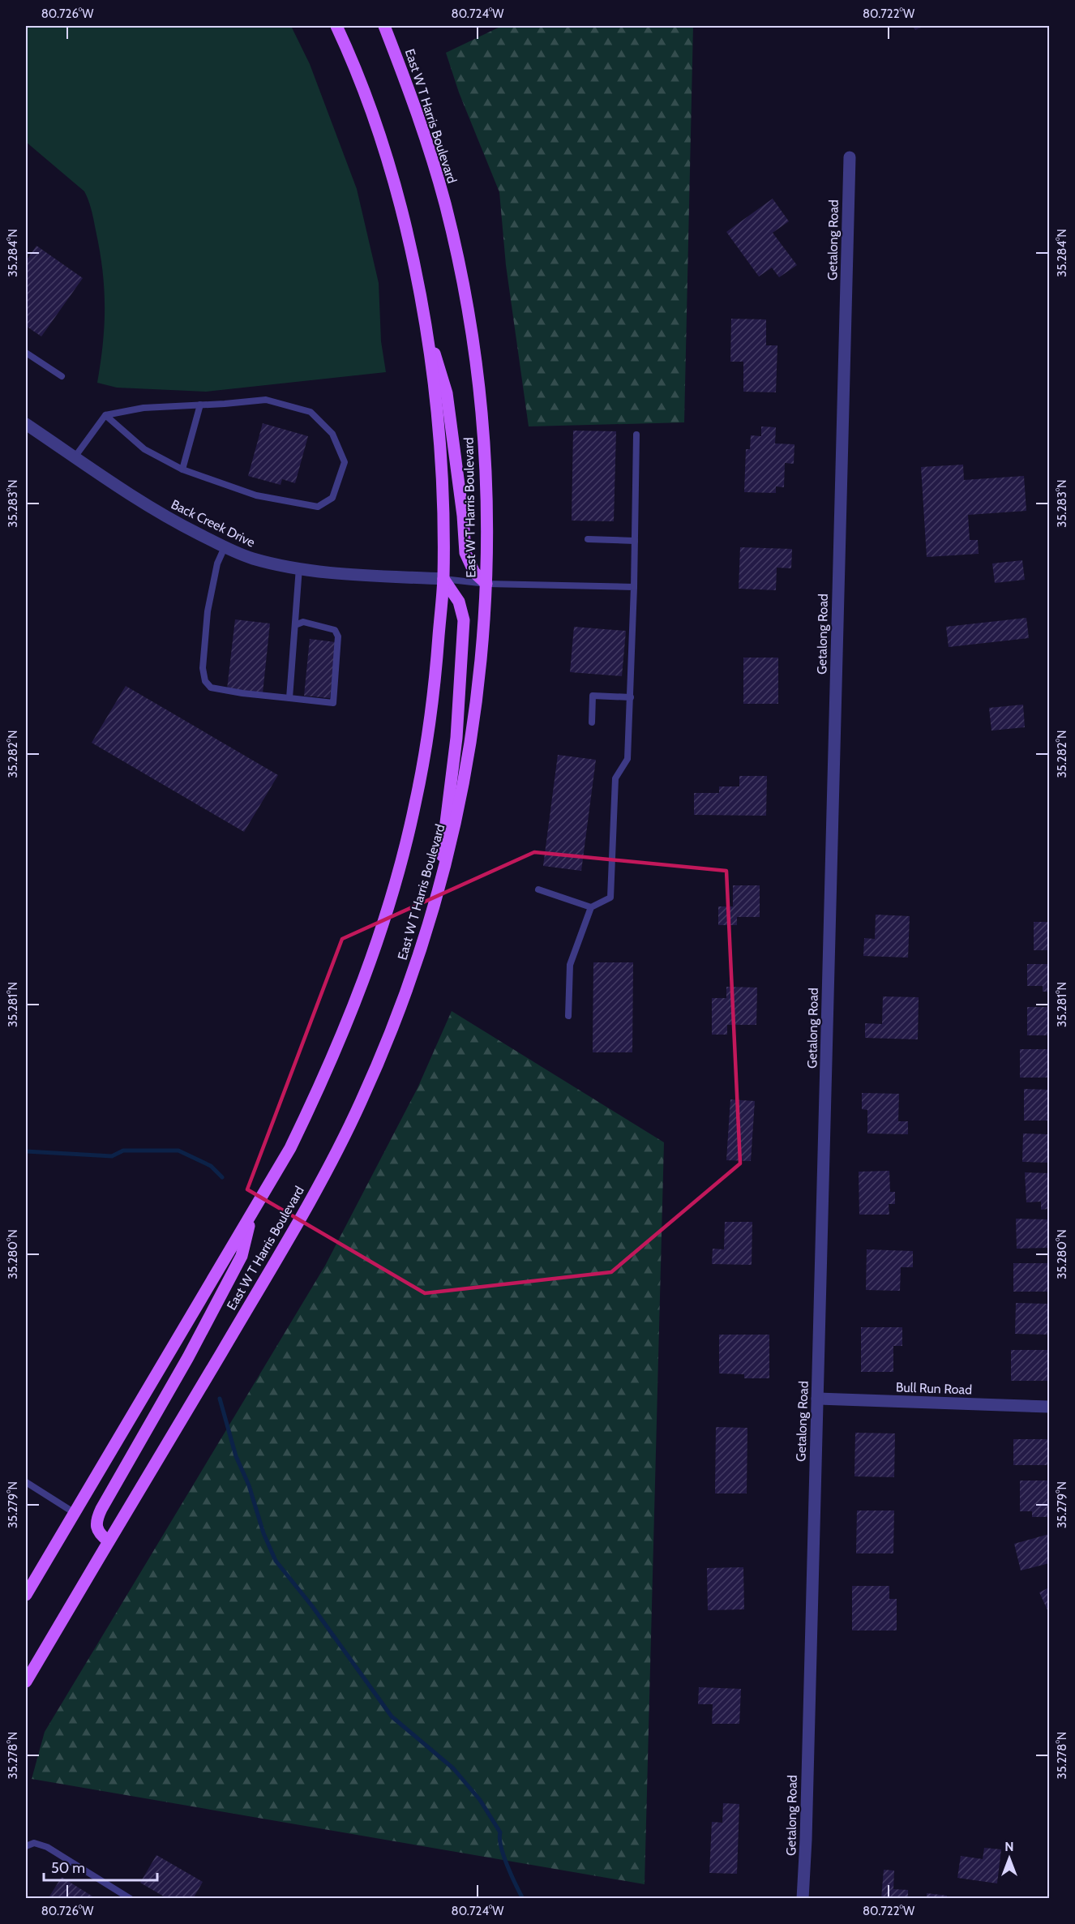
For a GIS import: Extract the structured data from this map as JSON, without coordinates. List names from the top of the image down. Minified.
{"streets":{"main road":["East W T Harris Boulevard"],"street":["Getalong Road","Back Creek Drive","Bull Run Road"]},"crossings":[["East W T Harris Boulevard","Back Creek Drive"],["Getalong Road","Bull Run Road"]],"scale_bar":"50 m","north":"top","coordinates":["80.726°W","80.724°W","80.722°W","35.284°N","35.283°N","35.282°N","35.281°N","35.280°N","35.279°N","35.278°N"]}
